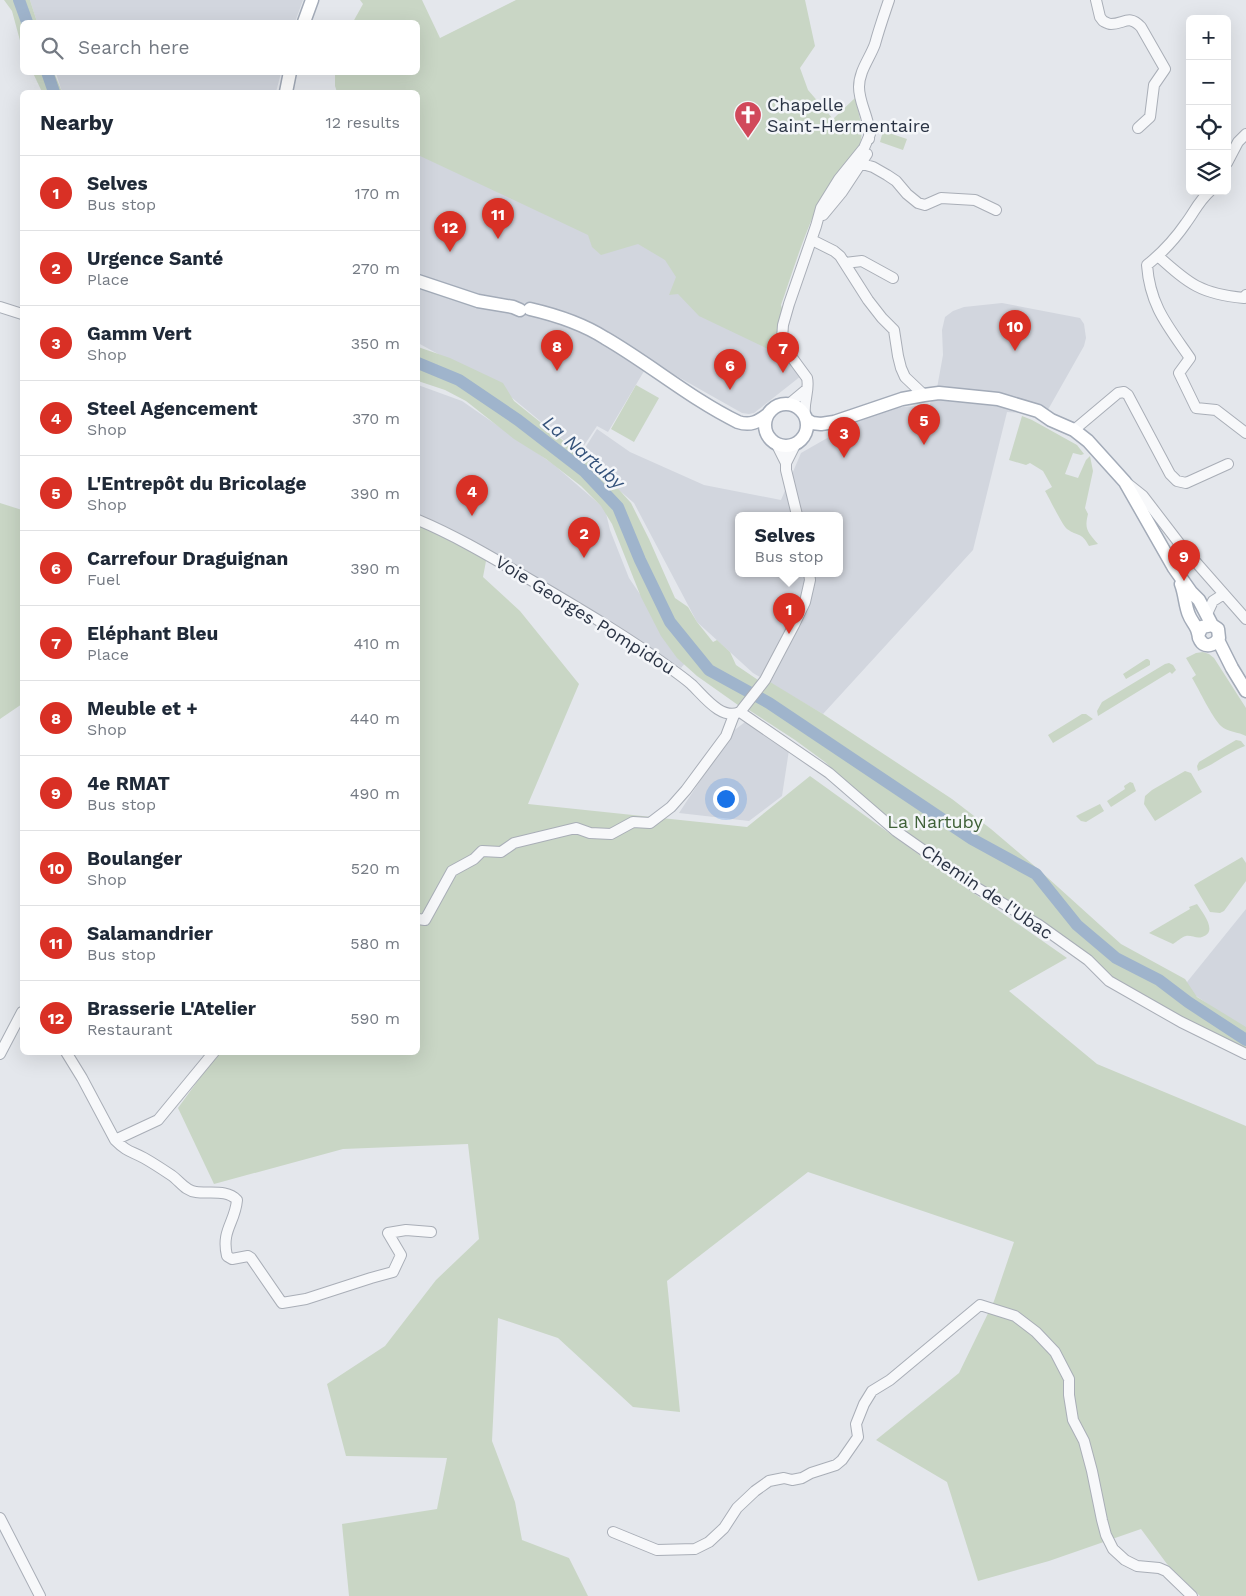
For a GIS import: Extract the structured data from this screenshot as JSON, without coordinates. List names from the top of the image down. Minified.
{"streets":{"street":["Voie Georges Pompidou","Chemin de l'Ubac"]},"crossings":[["Voie Georges Pompidou","Chemin de l'Ubac"]],"water":["La Nartuby"],"parks":["La Nartuby"],"places":{"church":["Chapelle Saint-Hermentaire"]},"page":{"map_buttons":["+","−"],"search":"Search here","heading":["Nearby","12 results"],"list":[{"mark":"1","name":"Selves","note":"Bus stop","value":"170 m"},{"mark":"2","name":"Urgence Santé","note":"Place","value":"270 m"},{"mark":"3","name":"Gamm Vert","note":"Shop","value":"350 m"},{"mark":"4","name":"Steel Agencement","note":"Shop","value":"370 m"},{"mark":"5","name":"L'Entrepôt du Bricolage","note":"Shop","value":"390 m"},{"mark":"6","name":"Carrefour Draguignan","note":"Fuel","value":"390 m"},{"mark":"7","name":"Eléphant Bleu","note":"Place","value":"410 m"},{"mark":"8","name":"Meuble et +","note":"Shop","value":"440 m"},{"mark":"9","name":"4e RMAT","note":"Bus stop","value":"490 m"},{"mark":"10","name":"Boulanger","note":"Shop","value":"520 m"},{"mark":"11","name":"Salamandrier","note":"Bus stop","value":"580 m"},{"mark":"12","name":"Brasserie L'Atelier","note":"Restaurant","value":"590 m"}],"pins":["11","12","10","8","7","6","5","3","4","2","9","1"],"popup":["Selves","Bus stop"]}}
